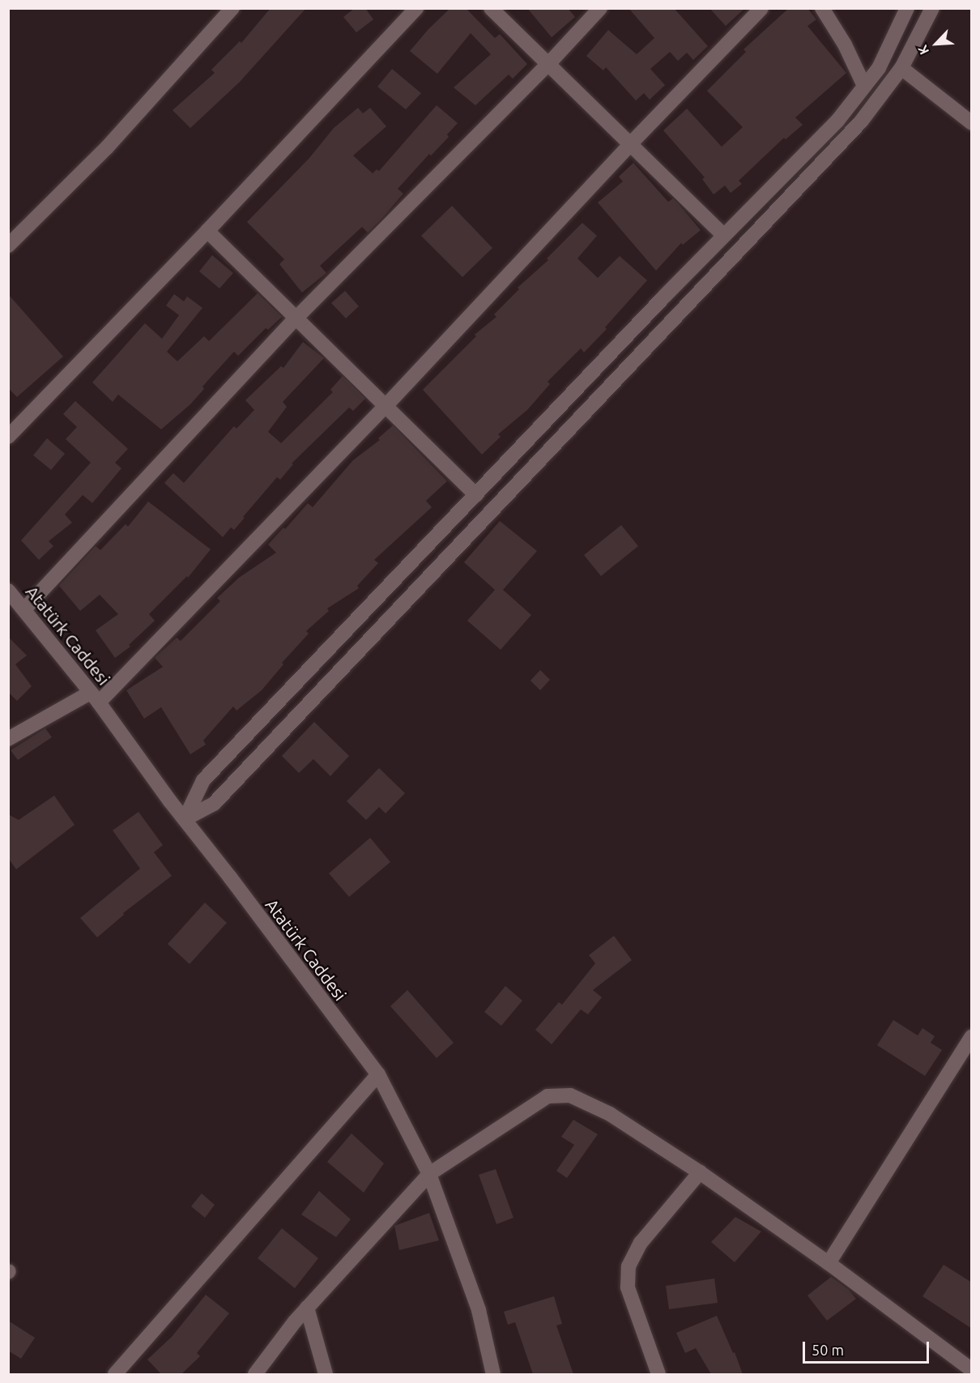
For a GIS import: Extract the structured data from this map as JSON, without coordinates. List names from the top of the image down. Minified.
{"streets":{"street":["Atatürk Caddesi"]},"scale_bar":"50 m","north":"bottom left"}
